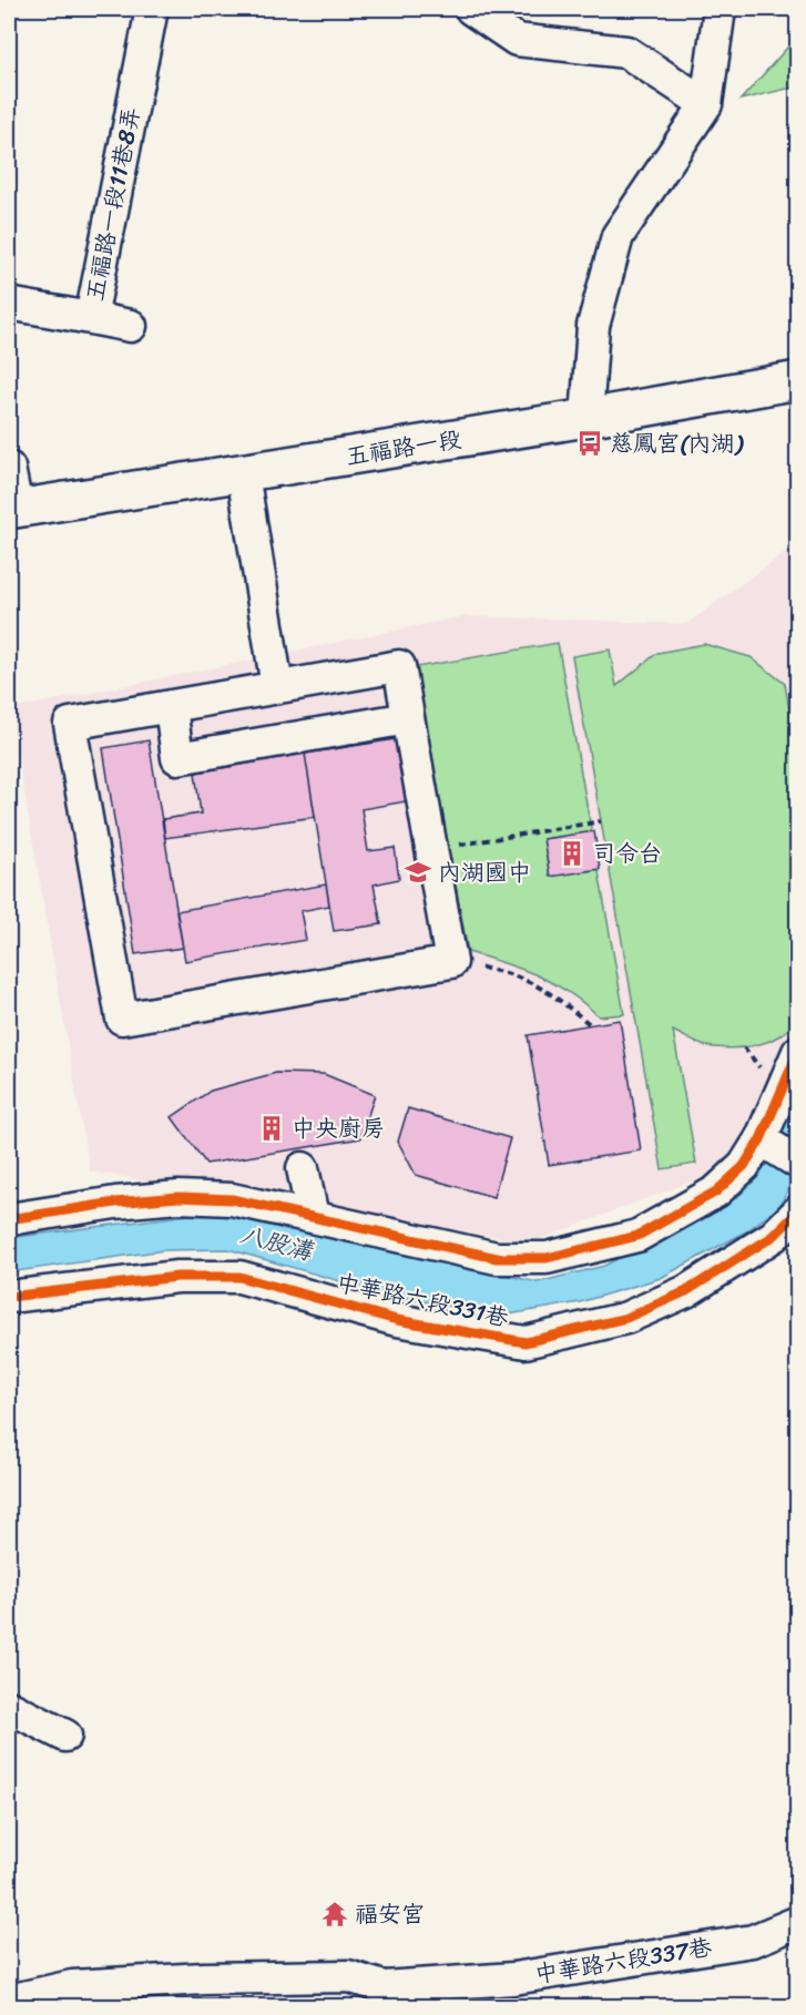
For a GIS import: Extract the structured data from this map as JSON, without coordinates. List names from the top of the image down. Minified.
{"streets":{"main road":["五福路一段"],"lane":["五福路一段11巷8弄","中華路六段331巷","中華路六段337巷"]},"water":["八股溝"],"places":{"bus stop":["慈鳳宮(內湖)"],"building":["司令台","中央廚房"],"school or university":["內湖國中"],"temple":["福安宮"]}}
